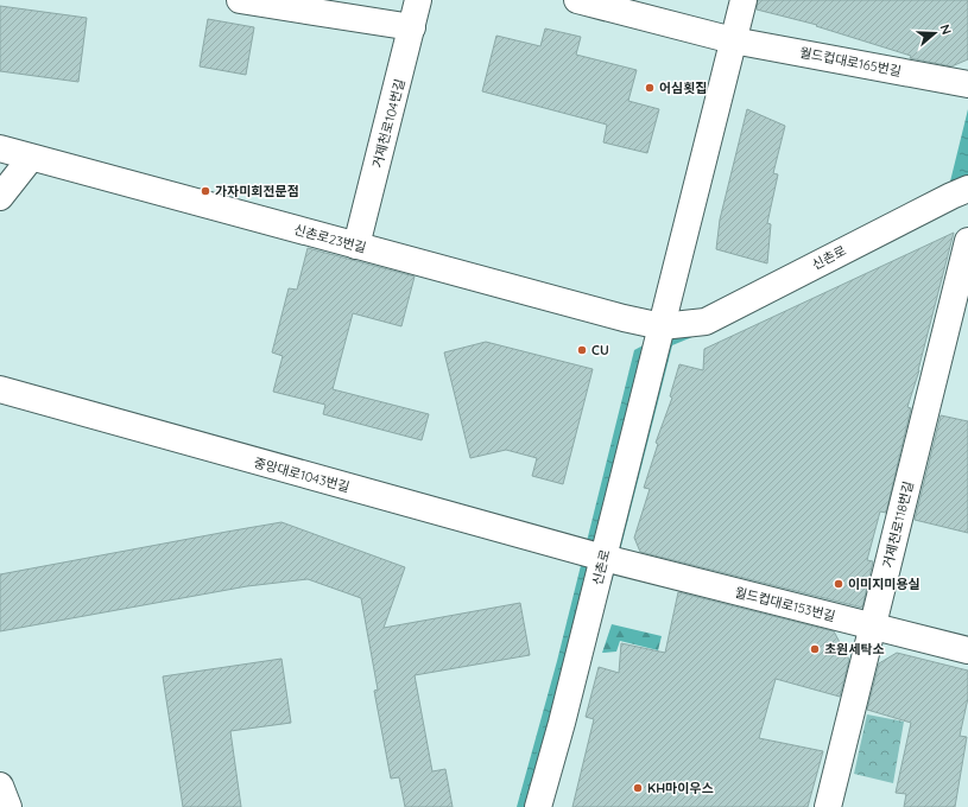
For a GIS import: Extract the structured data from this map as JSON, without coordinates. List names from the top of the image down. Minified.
{"streets":{"street":["월드컵대로165번길","거제천로104번길","신촌로23번길","신촌로","중앙대로1043번길","거제천로118번길","월드컵대로153번길"]},"crossings":[["월드컵대로165번길","신촌로"],["거제천로104번길","신촌로23번길"],["신촌로23번길","신촌로"],["신촌로","중앙대로1043번길"],["신촌로","월드컵대로153번길"],["중앙대로1043번길","월드컵대로153번길"],["거제천로118번길","월드컵대로153번길"]],"places":["어심횟집","가자미회전문점","CU","이미지미용실","초원세탁소","KH마이우스"],"north":"right"}
